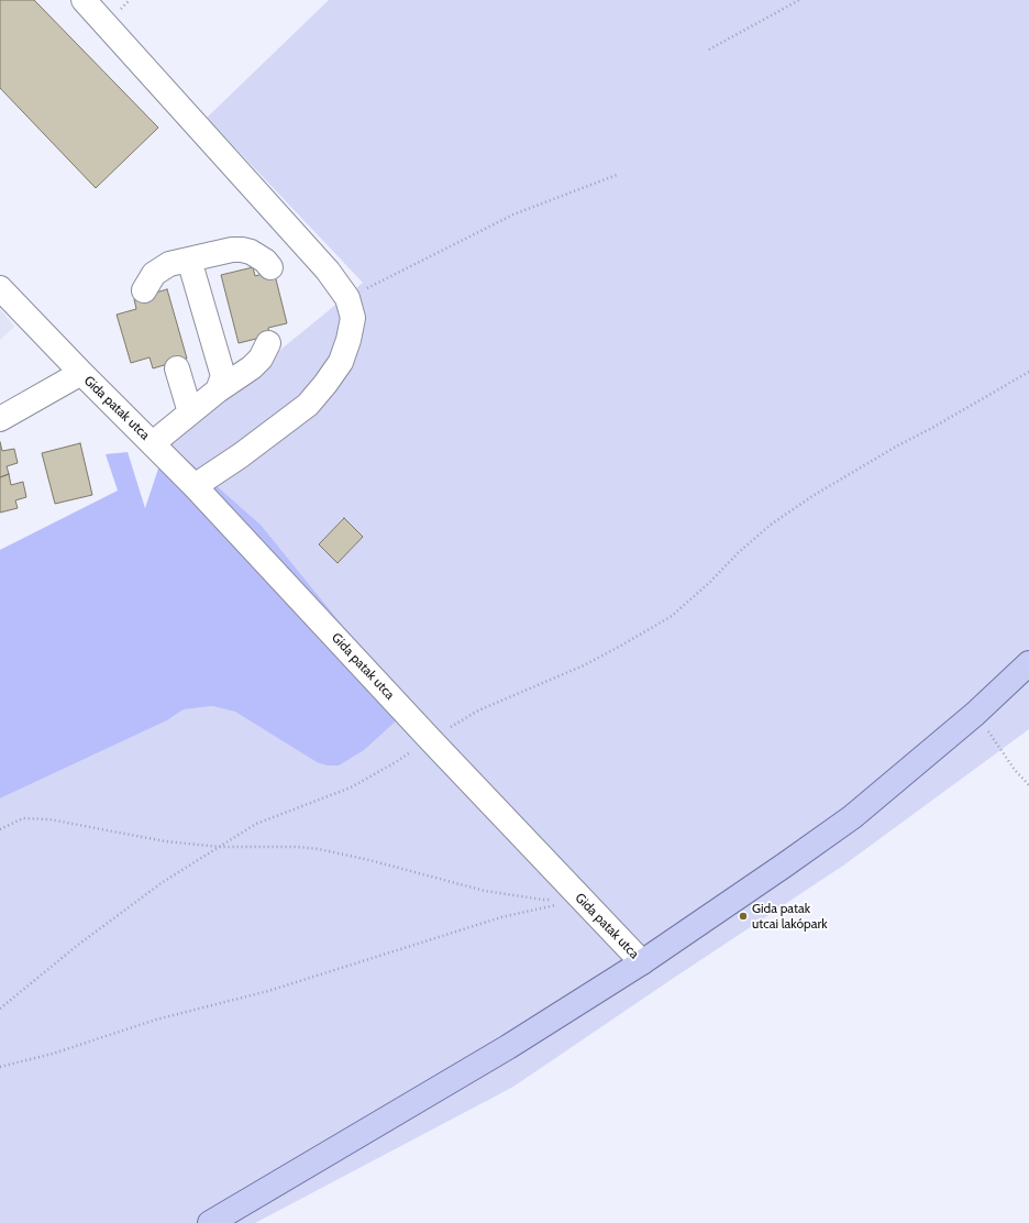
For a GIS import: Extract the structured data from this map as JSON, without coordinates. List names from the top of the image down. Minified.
{"streets":{"street":["Gida patak utca"]},"places":["Gida patak utcai lakópark"]}
